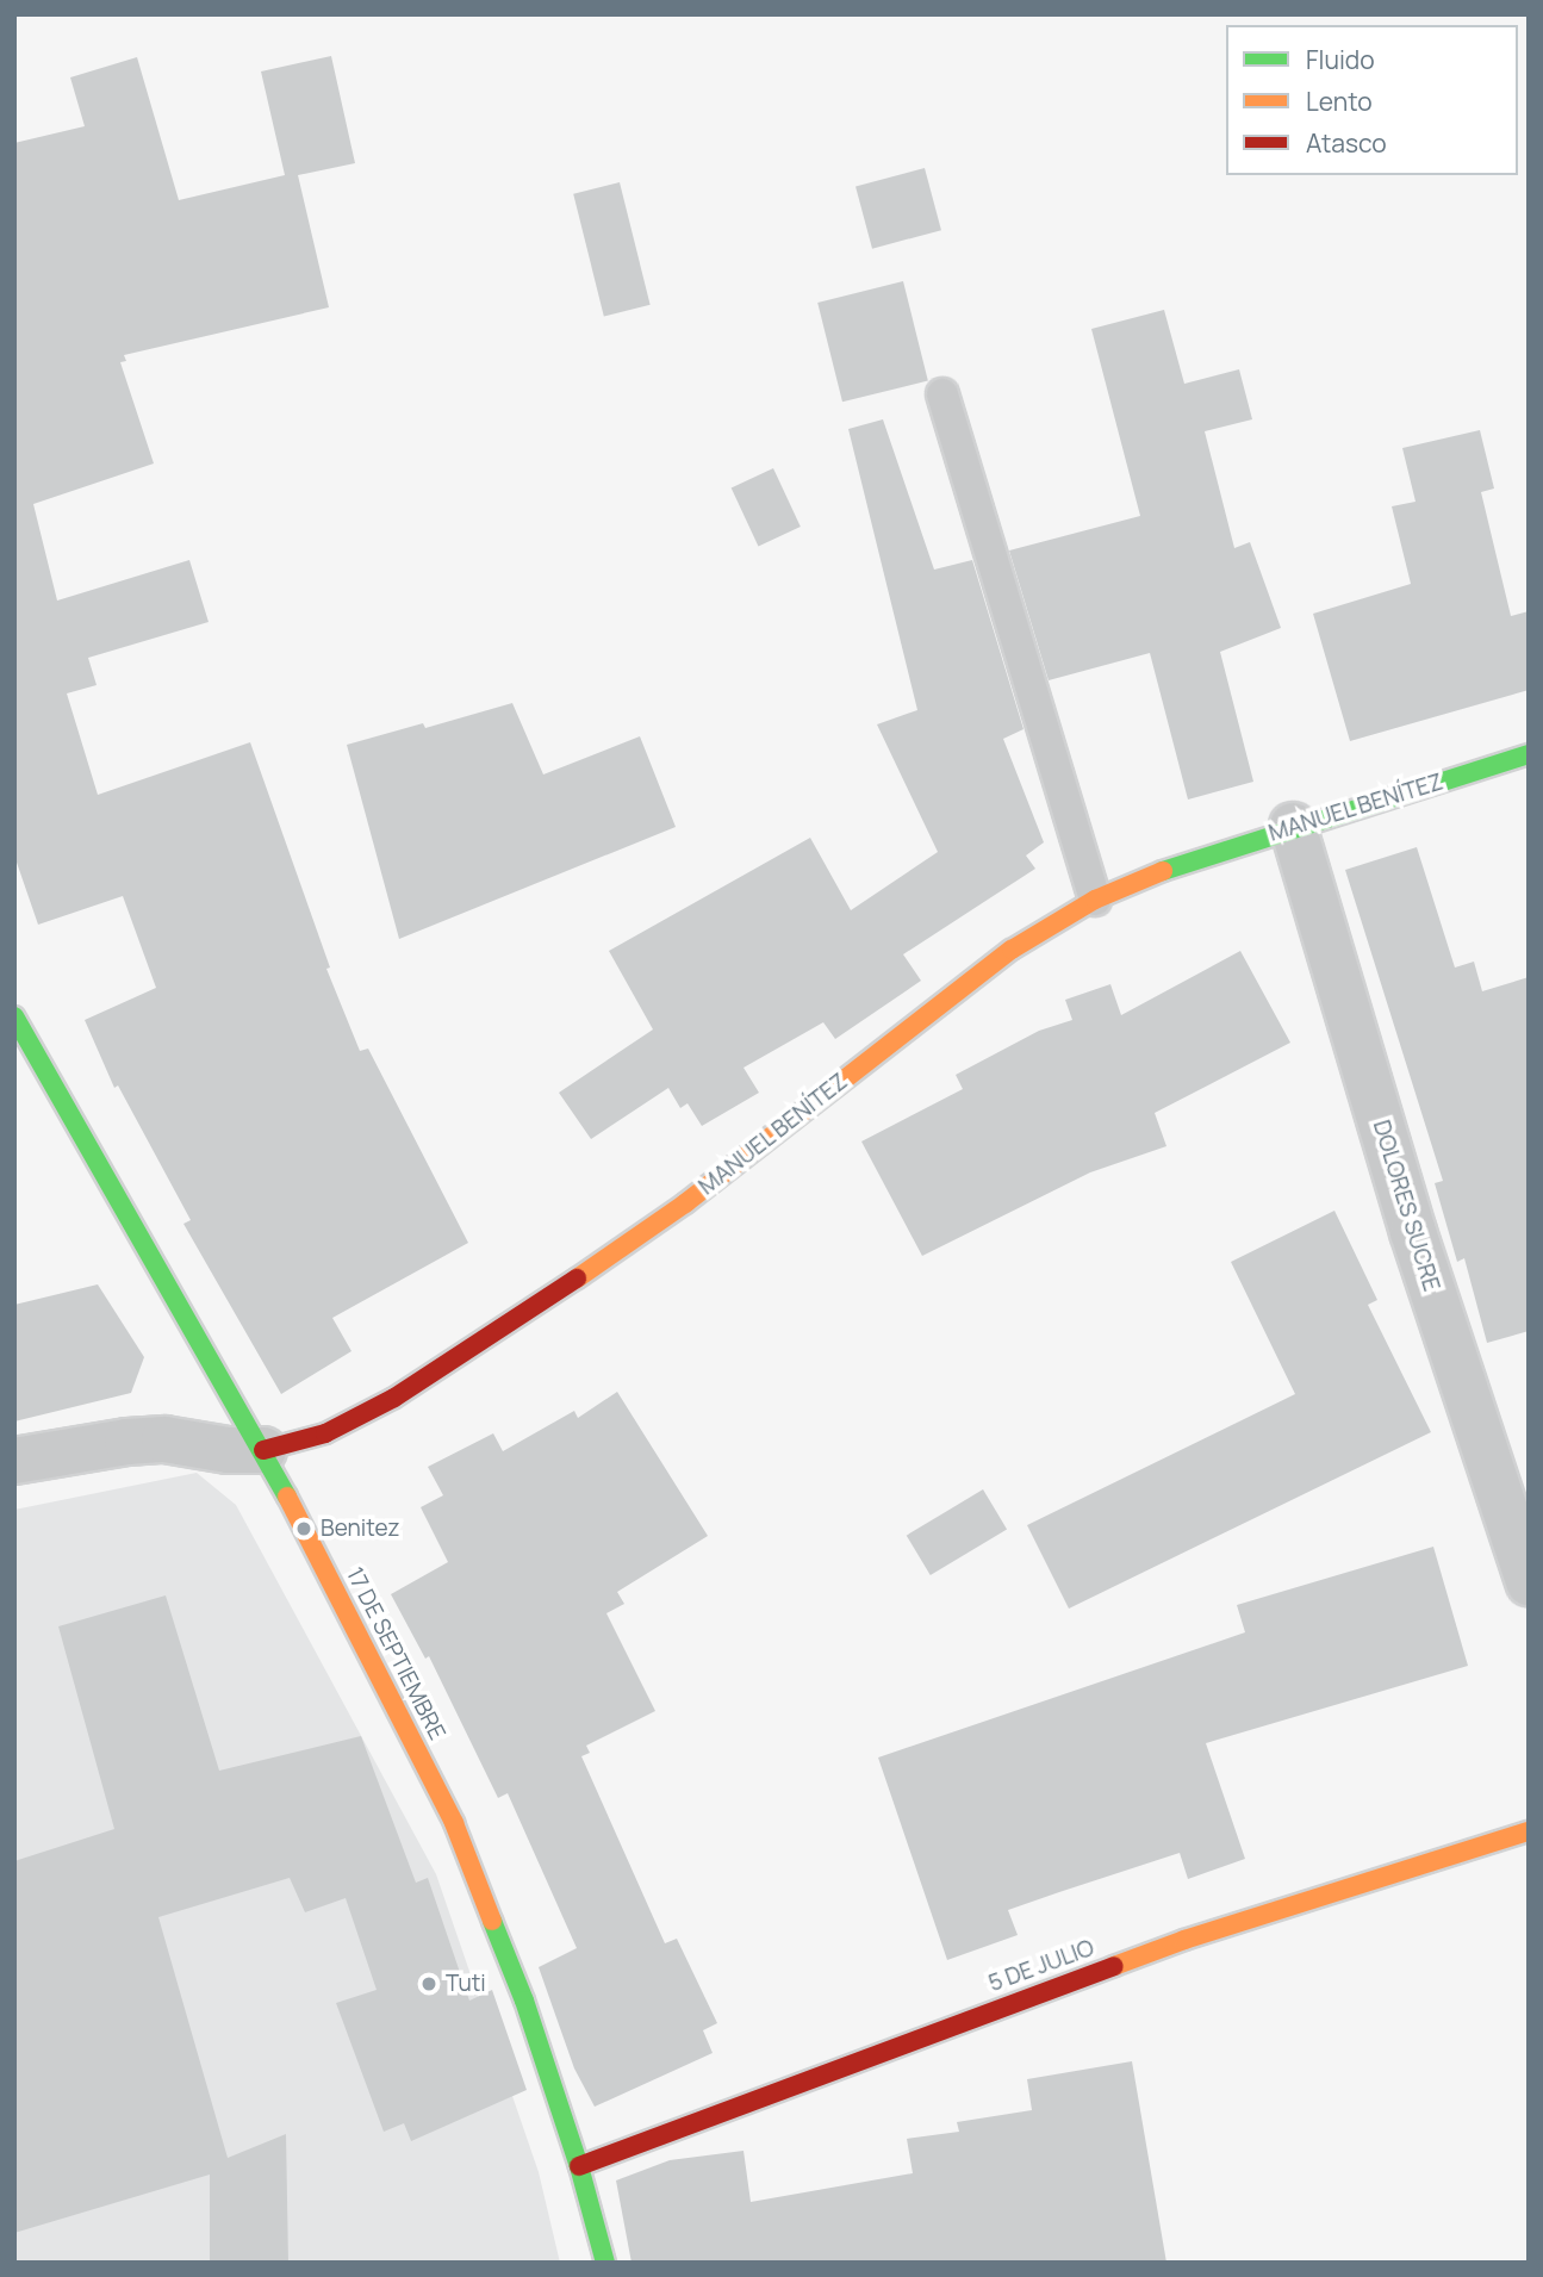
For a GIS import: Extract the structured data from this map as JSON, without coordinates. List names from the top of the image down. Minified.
{"streets":{"street":["MANUEL BENÍTEZ","DOLORES SUCRE","17 DE SEPTIEMBRE","5 DE JULIO"]},"crossings":[["MANUEL BENÍTEZ","DOLORES SUCRE"],["MANUEL BENÍTEZ","17 DE SEPTIEMBRE"],["17 DE SEPTIEMBRE","5 DE JULIO"]],"places":["Benitez","Tuti"],"legend":["Fluido","Lento","Atasco"]}
